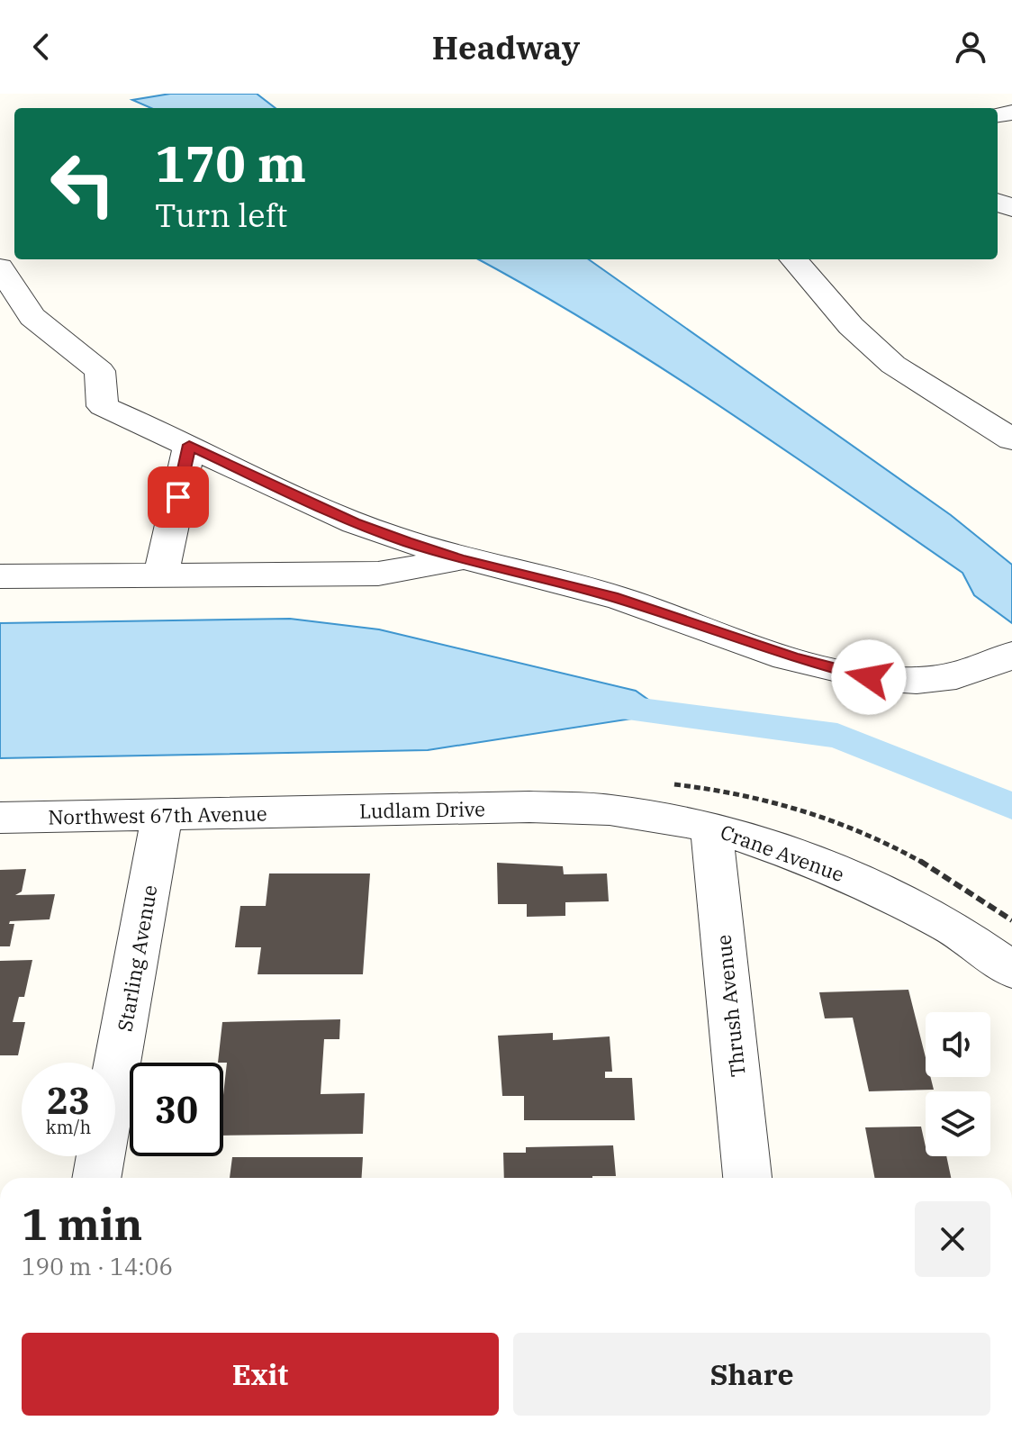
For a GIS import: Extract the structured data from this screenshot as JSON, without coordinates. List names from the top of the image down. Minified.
{"streets":{"street":["Ludlam Drive","Northwest 67th Avenue","Crane Avenue","Starling Avenue","Thrush Avenue"]},"crossings":[["Ludlam Drive","Northwest 67th Avenue"],["Ludlam Drive","Crane Avenue"],["Northwest 67th Avenue","Starling Avenue"],["Crane Avenue","Thrush Avenue"]],"page":{"header":"Headway","turn":["170 m","Turn left"],"speed":"23 km/h","limit":"30","heading":["1 min","190 m · 14:06"],"buttons":["Exit","Share"]}}
